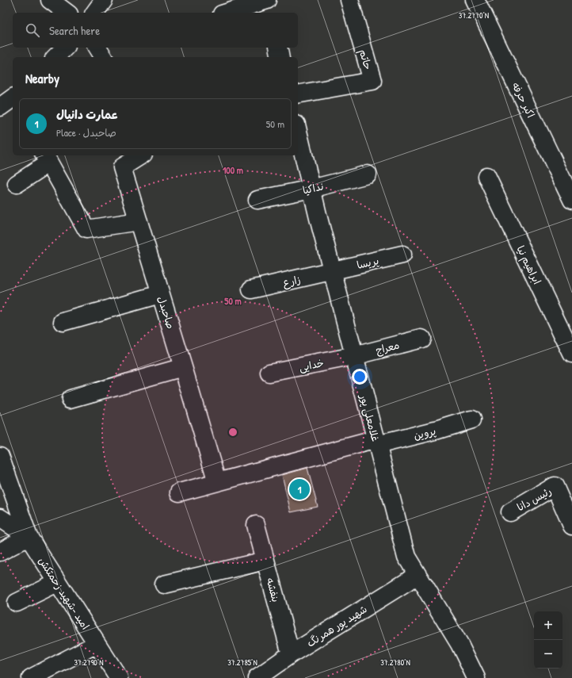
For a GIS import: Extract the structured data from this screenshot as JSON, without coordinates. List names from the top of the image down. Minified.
{"streets":{"street":["حاتم","اکبر حرفه","نداکیا","پریسا","ابراهیم نیا","زارع","صاحبدل","معراج","خدایی","غلامعلی پور","پروین","رئیس دانا","بنفشه","امید -شهید زحمتکش","شهید پور همرنگ"]},"crossings":[["نداکیا","غلامعلی پور"],["پریسا","زارع"],["پریسا","غلامعلی پور"],["زارع","غلامعلی پور"],["معراج","خدایی"],["معراج","غلامعلی پور"],["خدایی","غلامعلی پور"],["غلامعلی پور","پروین"],["غلامعلی پور","شهید پور همرنگ"],["بنفشه","شهید پور همرنگ"]],"page":{"search":"Search here","heading":"Nearby","list":[{"mark":"1","name":"عمارت دانیال","note":"Place · صاحبدل","value":"50 m"}],"pins":"1","map_buttons":["+","−"]},"coordinates":["37.2770°N","37.2790°N","37.2785°N","37.2780°N"],"rings":["100 m","50 m"]}
